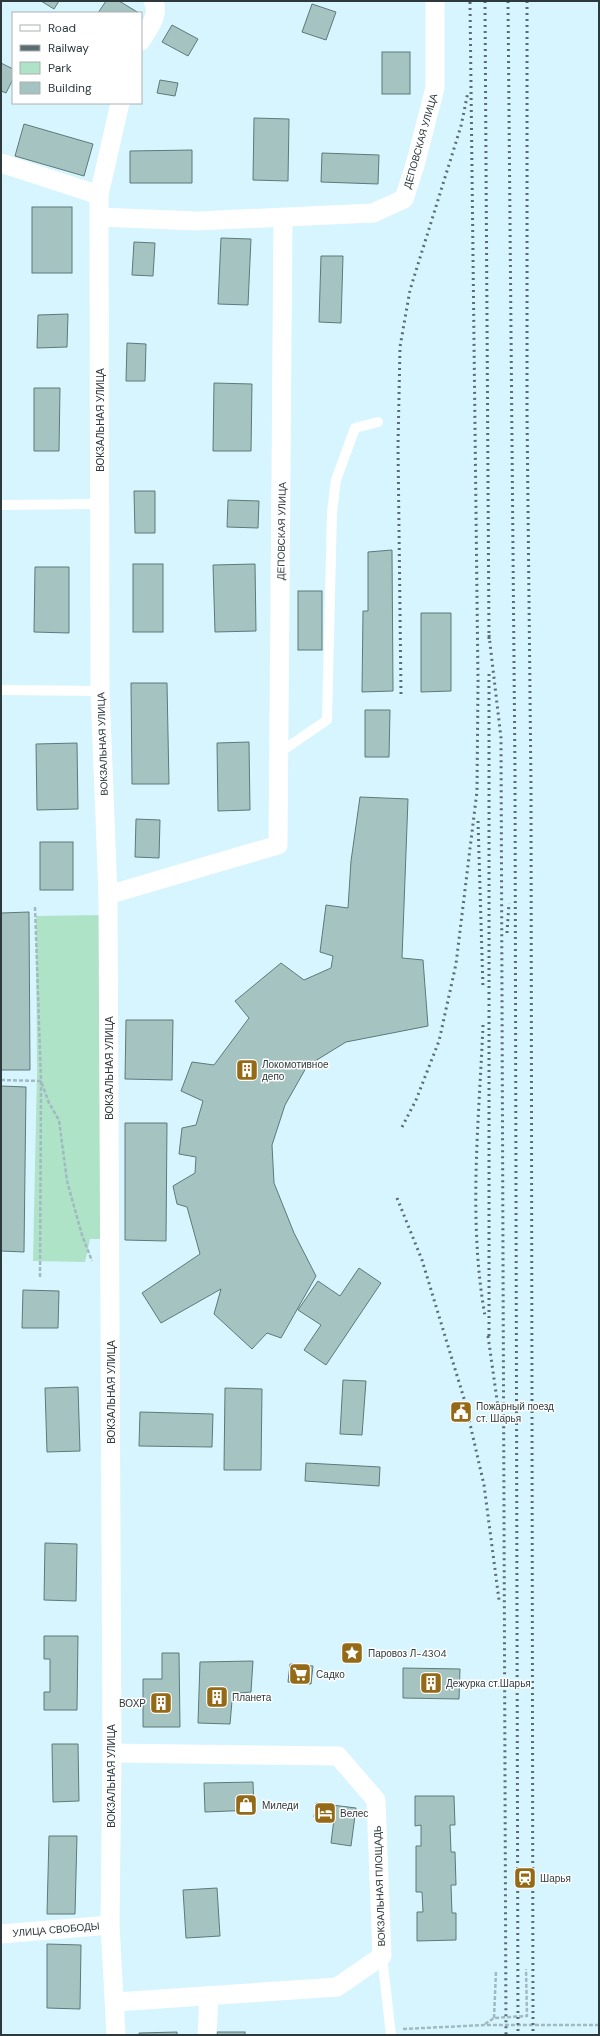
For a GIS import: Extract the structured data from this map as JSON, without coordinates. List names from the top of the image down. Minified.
{"streets":{"street":["ДЕПОВСКАЯ УЛИЦА","ВОКЗАЛЬНАЯ УЛИЦА","ВОКЗАЛЬНАЯ ПЛОЩАДЬ","УЛИЦА СВОБОДЫ"]},"crossings":[["ДЕПОВСКАЯ УЛИЦА","ВОКЗАЛЬНАЯ УЛИЦА"],["ВОКЗАЛЬНАЯ УЛИЦА","ВОКЗАЛЬНАЯ ПЛОЩАДЬ"],["ВОКЗАЛЬНАЯ УЛИЦА","УЛИЦА СВОБОДЫ"]],"places":{"building":["Локомотивное депо","Дежурка ст.Шарья","Планета","ВОХР"],"public building":["Пожарный поезд ст. Шарья"],"place":["Паровоз Л-4304"],"supermarket":["Садко"],"shop":["Миледи"],"hotel":["Велес"],"station":["Шарья"]},"legend":["Road","Railway","Park","Building"]}
